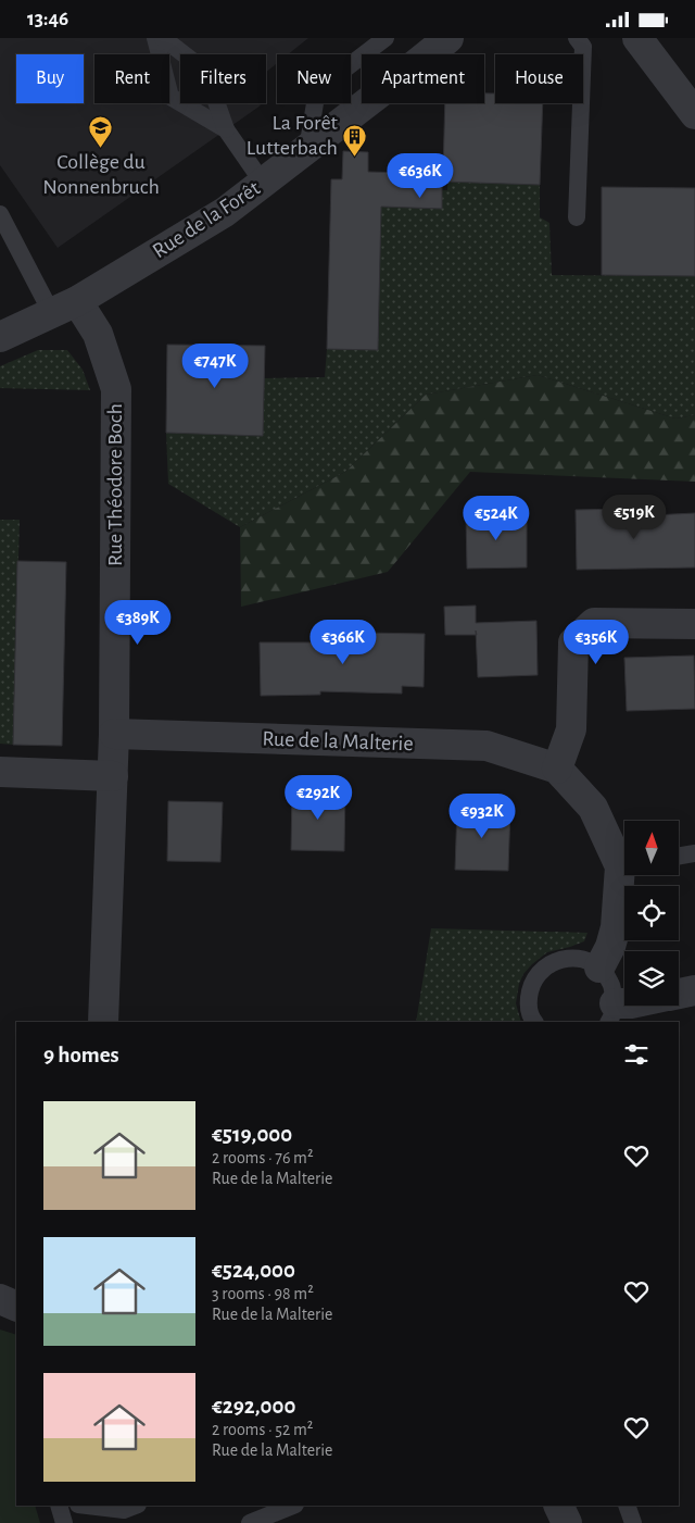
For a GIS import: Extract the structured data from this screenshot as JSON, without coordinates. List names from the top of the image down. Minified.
{"streets":{"street":["Rue de la Forêt","Rue Théodore Boch","Rue de la Malterie"]},"crossings":[["Rue de la Forêt","Rue Théodore Boch"],["Rue Théodore Boch","Rue de la Malterie"]],"places":{"school or university":["Collège du Nonnenbruch"],"building":["La Forêt Lutterbach"]},"north":"top","page":{"status":"13:46","chip":["Buy","Rent","Filters","New","Apartment","House"],"price":["€636K","€747K","€519K","€524K","€389K","€366K","€356K","€292K","€932K"],"heading":"9 homes","list":[{"name":"€519,000","note":"2 rooms · 76 m² · Rue de la Malterie"},{"name":"€524,000","note":"3 rooms · 98 m² · Rue de la Malterie"},{"name":"€292,000","note":"2 rooms · 52 m² · Rue de la Malterie"}]}}
